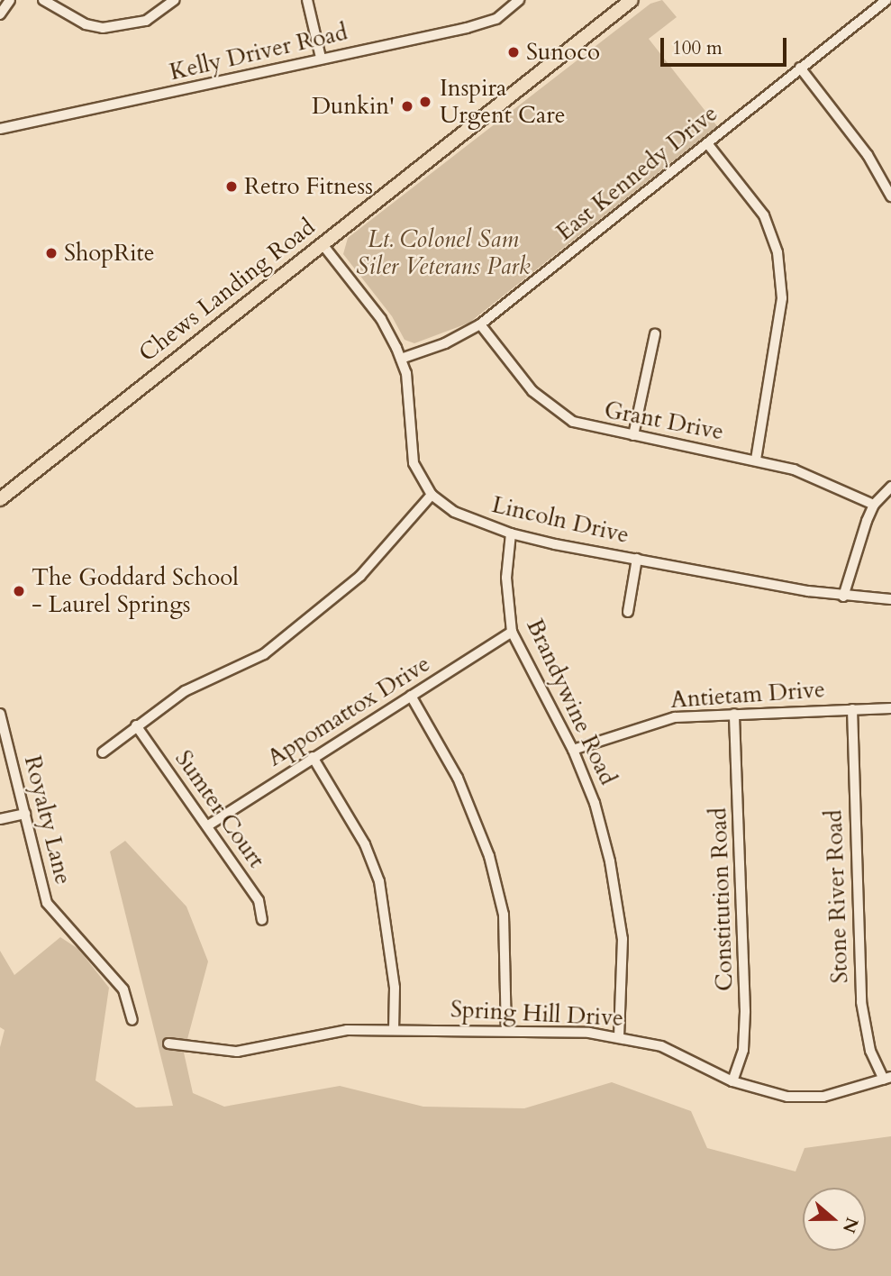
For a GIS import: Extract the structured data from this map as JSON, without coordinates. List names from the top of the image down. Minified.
{"streets":{"main road":["Chews Landing Road"],"street":["Kelly Driver Road","East Kennedy Drive","Grant Drive","Lincoln Drive","Antietam Drive","Brandywine Road","Appomattox Drive","Sumter Court","Royalty Lane","Stone River Road","Constitution Road","Spring Hill Drive"]},"crossings":[["East Kennedy Drive","Grant Drive"],["East Kennedy Drive","Lincoln Drive"],["Chews Landing Road","Lincoln Drive"],["Lincoln Drive","Brandywine Road"],["Antietam Drive","Brandywine Road"],["Antietam Drive","Stone River Road"],["Antietam Drive","Constitution Road"],["Brandywine Road","Appomattox Drive"],["Brandywine Road","Spring Hill Drive"],["Appomattox Drive","Sumter Court"],["Stone River Road","Spring Hill Drive"],["Constitution Road","Spring Hill Drive"]],"parks":["Lt. Colonel Sam Siler Veterans Park"],"places":["Sunoco","Inspira Urgent Care","Dunkin'","Retro Fitness","ShopRite","The Goddard School - Laurel Springs"],"scale_bar":"100 m","north":"right"}
